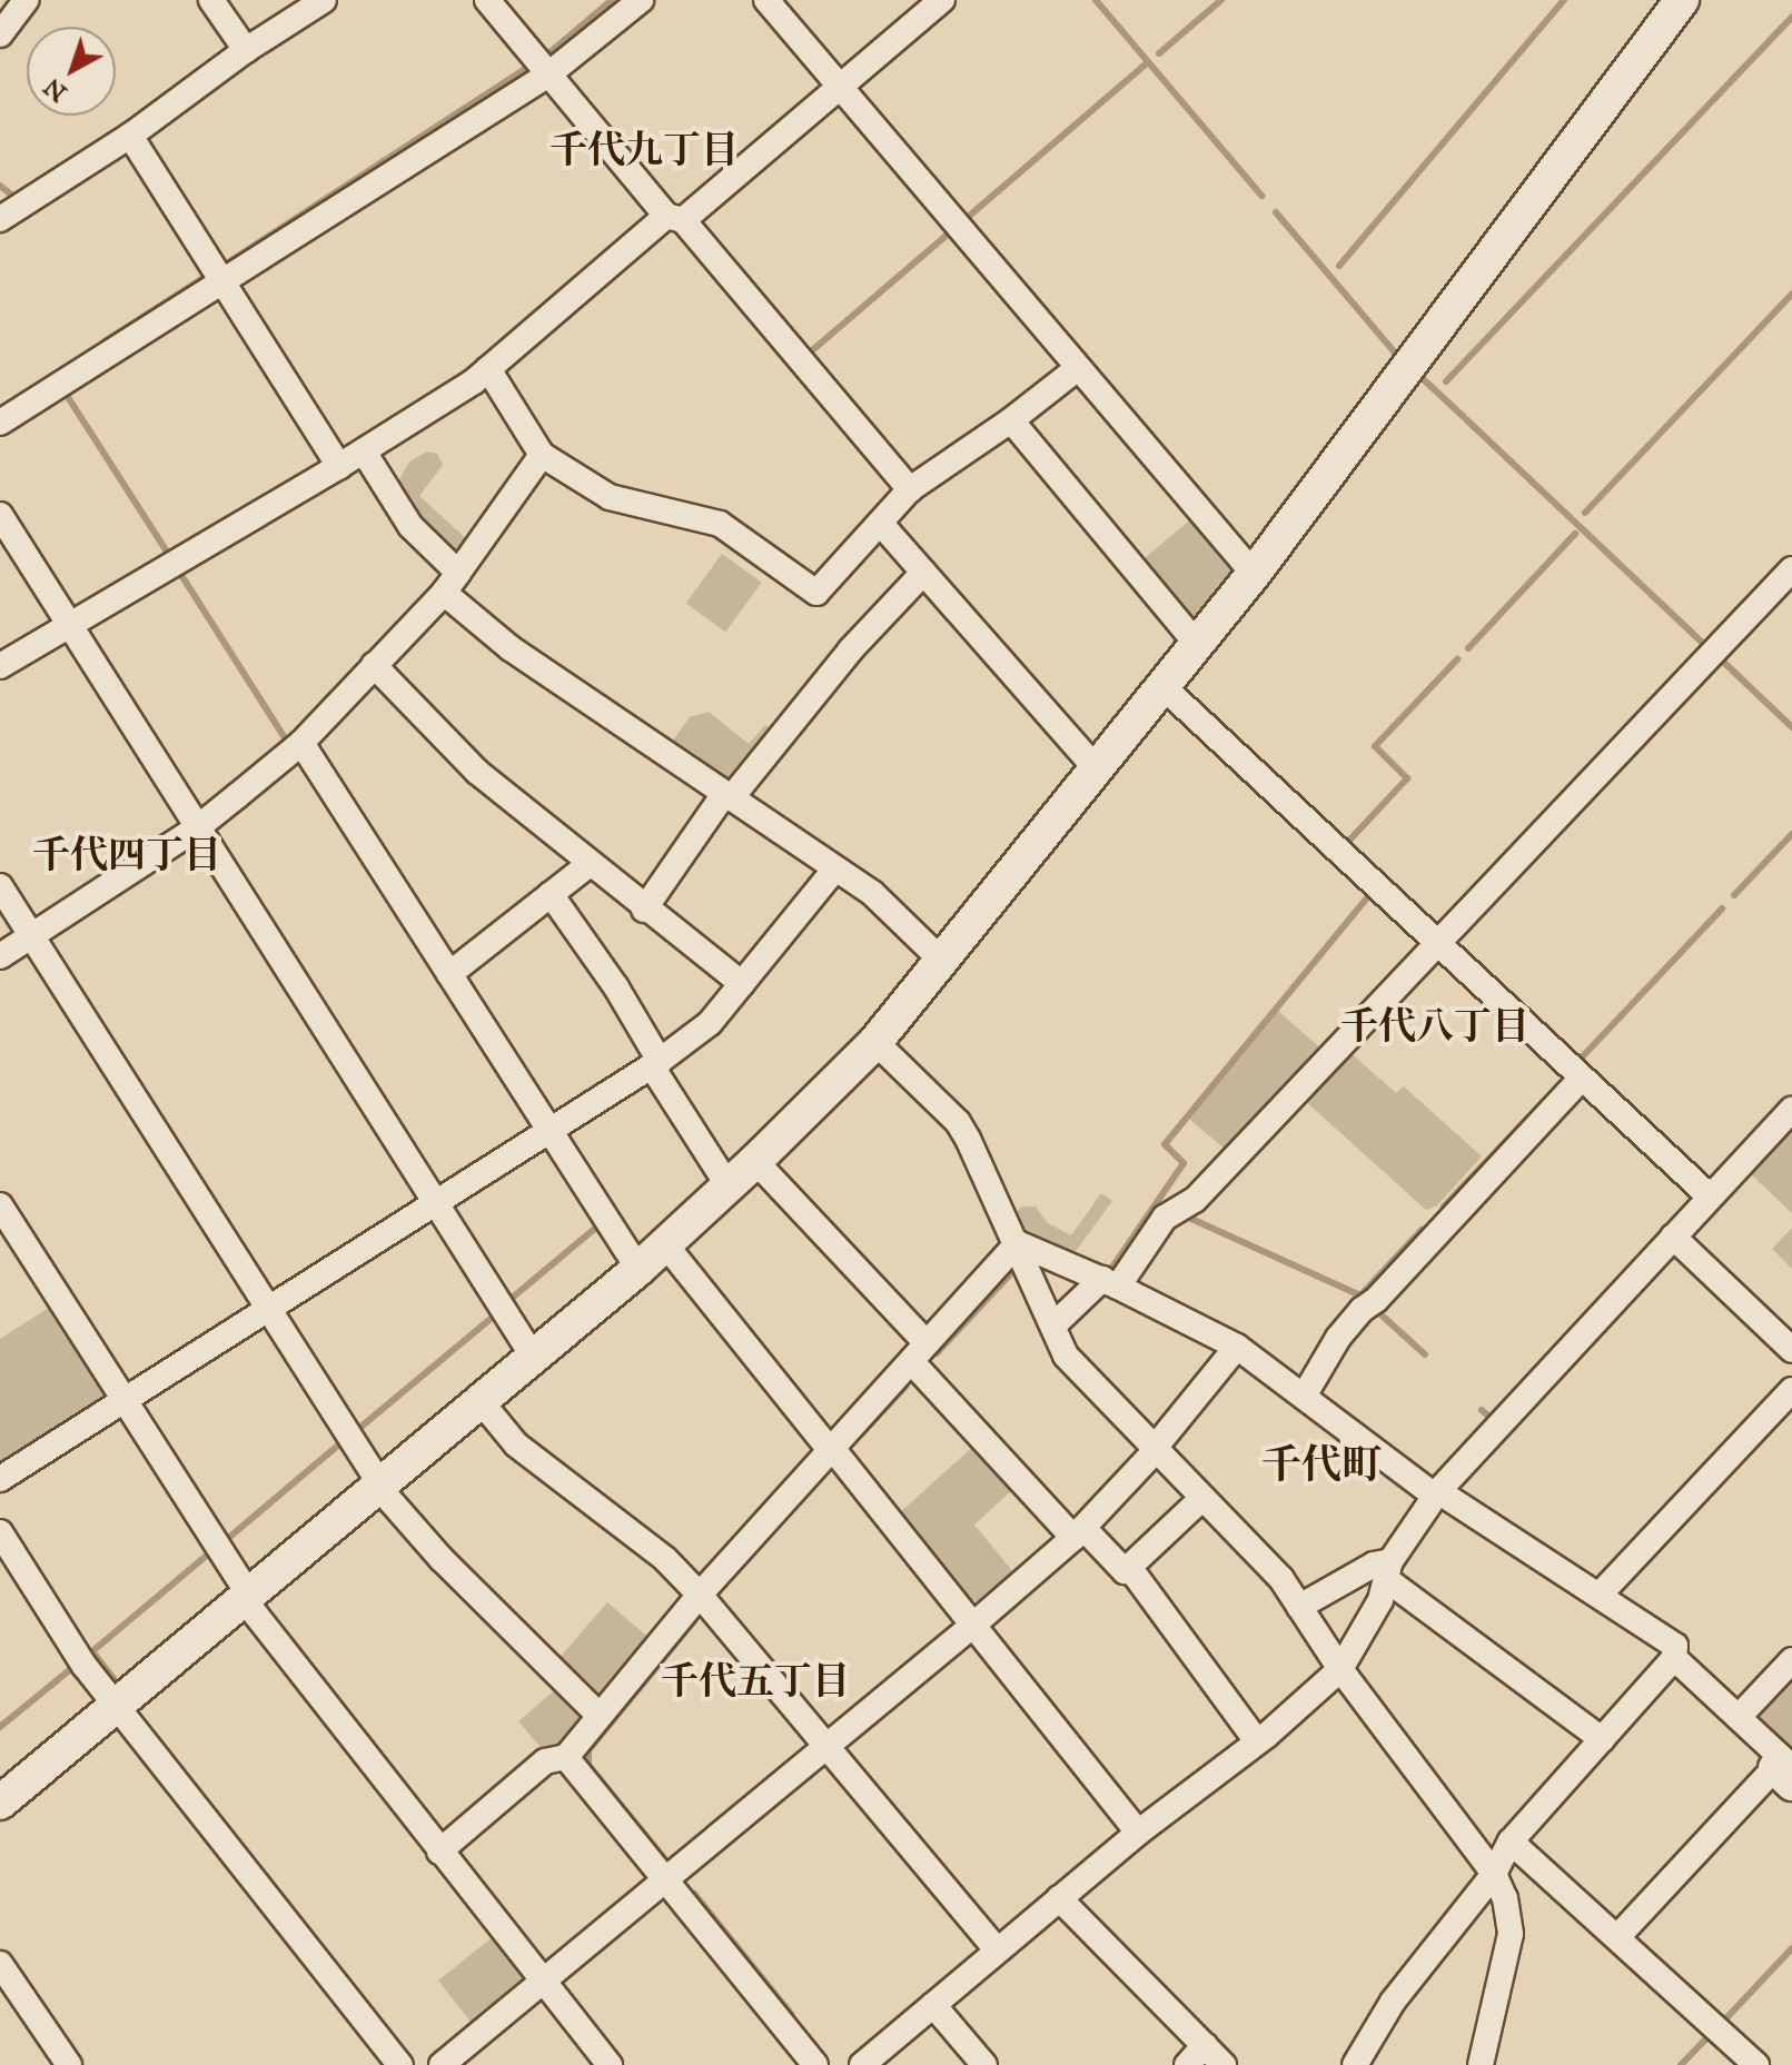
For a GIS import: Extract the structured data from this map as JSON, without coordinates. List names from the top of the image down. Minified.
{"districts":["千代九丁目","千代四丁目","千代八丁目","千代町","千代五丁目"],"north":"bottom left"}
